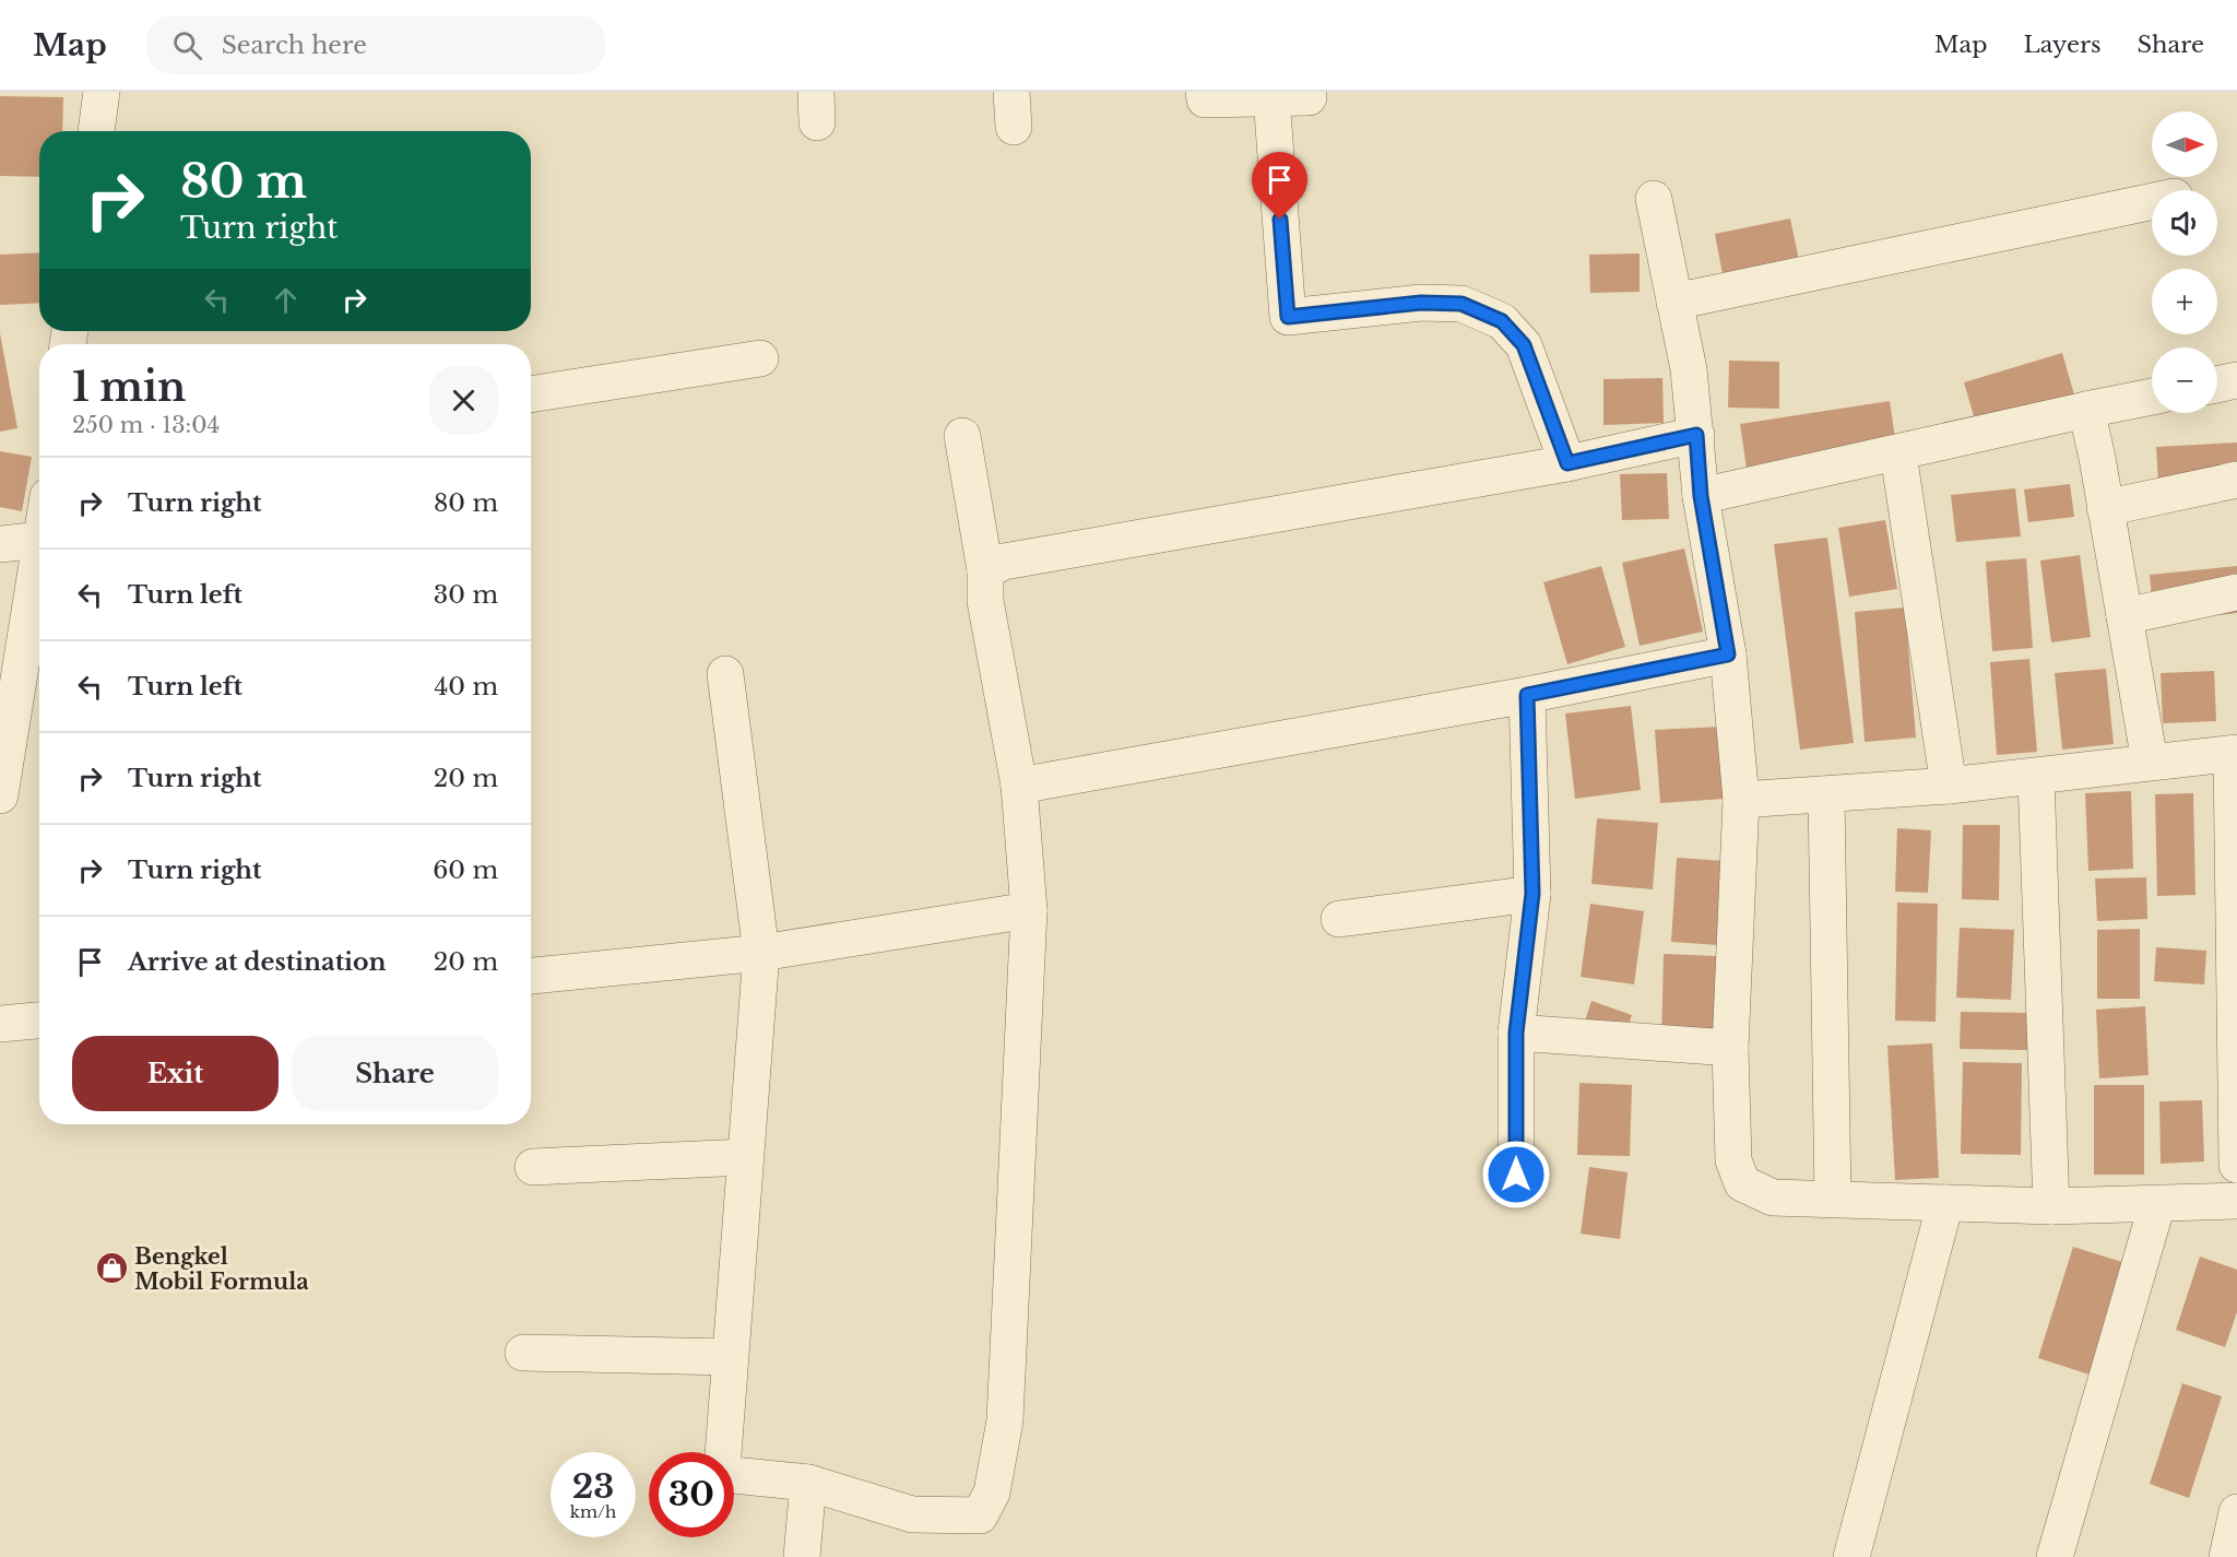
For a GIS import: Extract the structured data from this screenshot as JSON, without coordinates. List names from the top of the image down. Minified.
{"places":{"shop":["Bengkel Mobil Formula"]},"north":"right","page":{"header":"Map","search":"Search here","nav":["Map","Layers","Share"],"map_buttons":["+","−"],"turn":["80 m","Turn right"],"heading":["1 min","250 m · 13:04"],"list":[{"name":"Turn right","value":"80 m"},{"name":"Turn left","value":"30 m"},{"name":"Turn left","value":"40 m"},{"name":"Turn right","value":"20 m"},{"name":"Turn right","value":"60 m"},{"name":"Arrive at destination","value":"20 m"}],"buttons":["Exit","Share"],"speed":"23 km/h","limit":"30"}}
